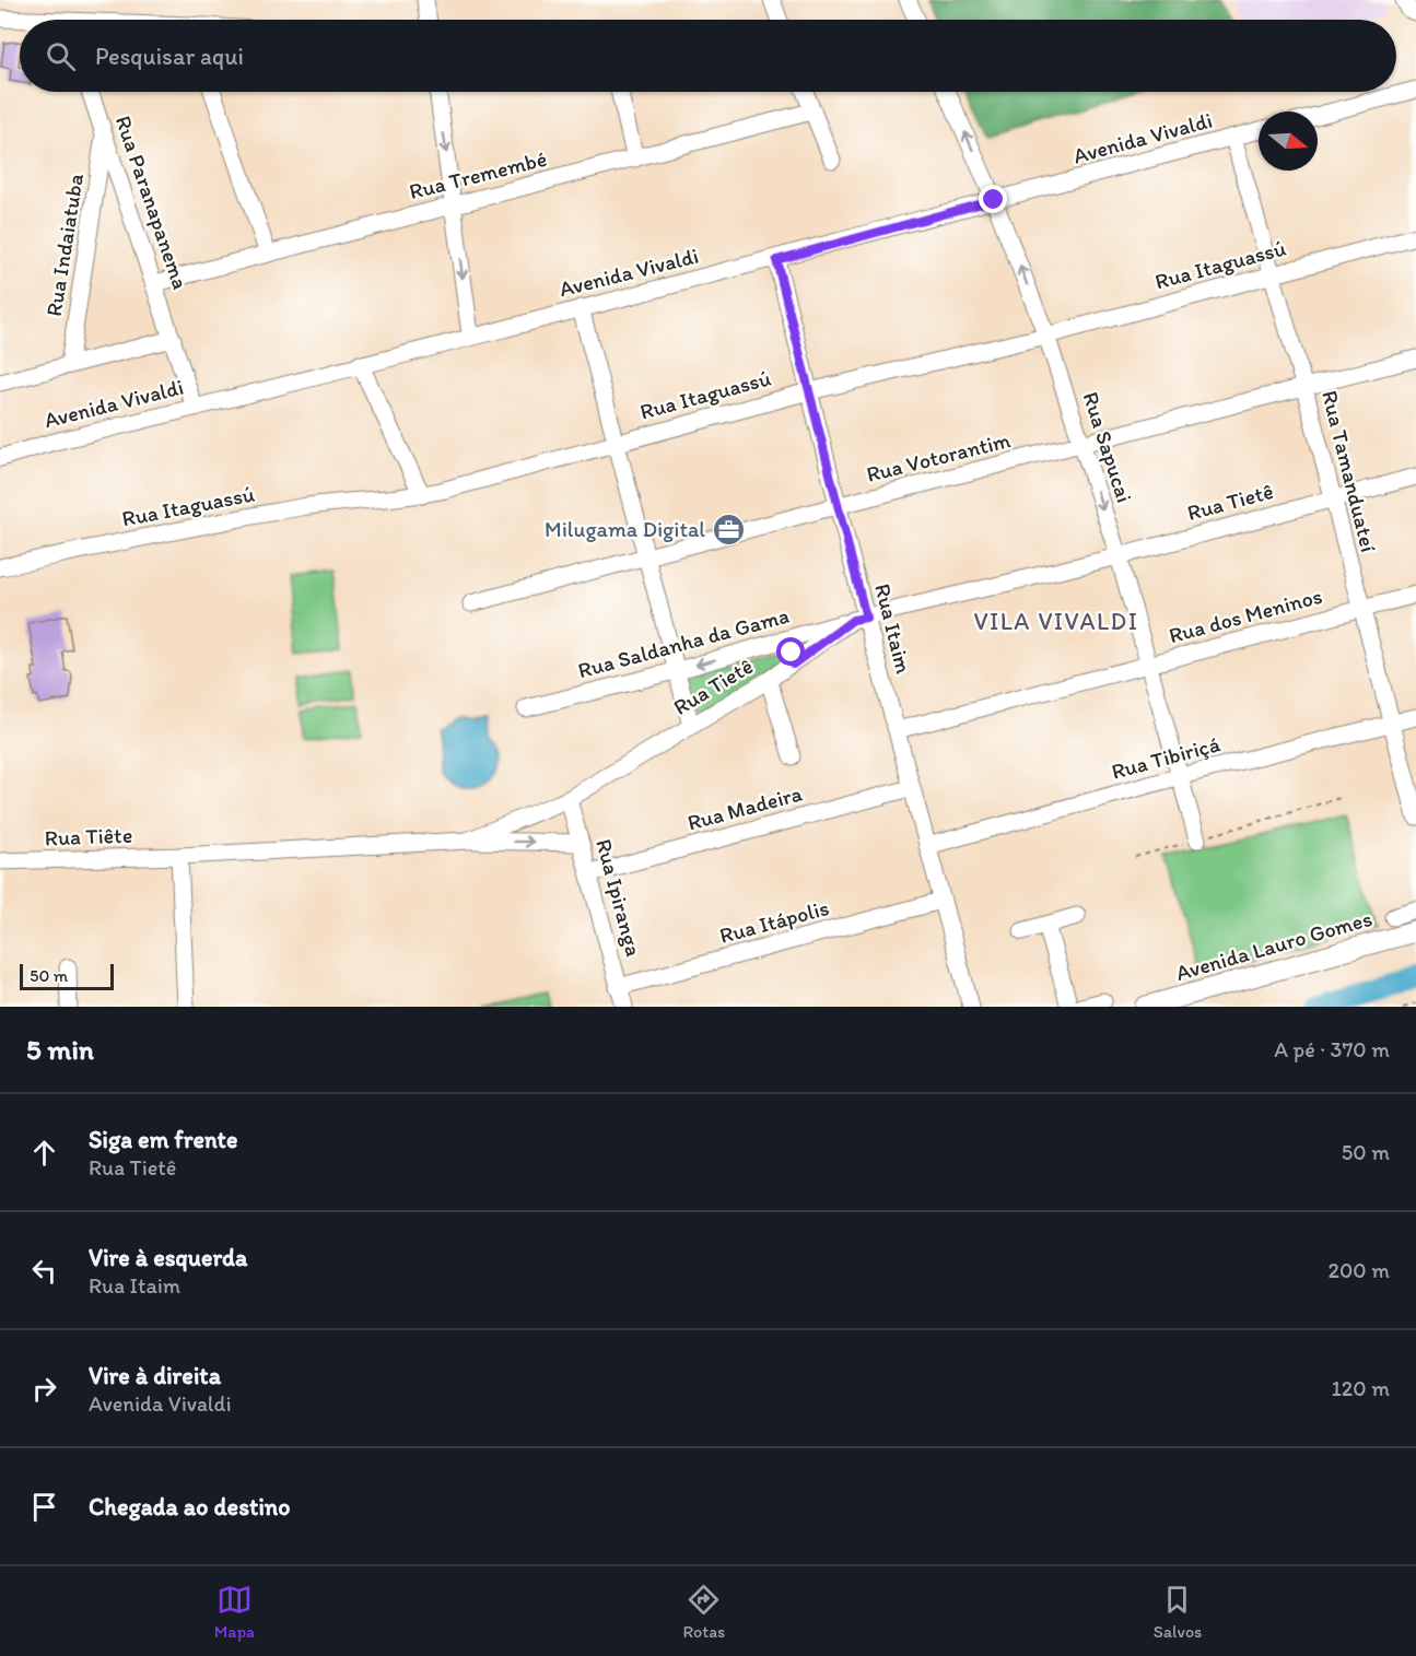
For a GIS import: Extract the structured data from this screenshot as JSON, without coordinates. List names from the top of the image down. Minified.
{"streets":{"main road":["Avenida Lauro Gomes"],"street":["Avenida Vivaldi","Rua Tremembé","Rua Paranapanema","Rua Indaiatuba","Rua Itaguassú","Rua Sapucai","Rua Votorantim","Rua Tamanduateí","Rua Tietê","Rua dos Meninos","Rua Itaim","Rua Saldanha da Gama","Rua Tibiriçá","Rua Madeira","Rua Tiête","Rua Ipiranga","Rua Itápolis"]},"crossings":[["Avenida Vivaldi","Rua Paranapanema"],["Avenida Vivaldi","Rua Sapucai"],["Avenida Vivaldi","Rua Tamanduateí"],["Avenida Vivaldi","Rua Itaim"],["Rua Tremembé","Rua Paranapanema"],["Rua Paranapanema","Rua Indaiatuba"],["Rua Itaguassú","Rua Sapucai"],["Rua Itaguassú","Rua Tamanduateí"],["Rua Itaguassú","Rua Itaim"],["Rua Sapucai","Rua Votorantim"],["Rua Sapucai","Rua Tietê"],["Rua Sapucai","Rua dos Meninos"],["Rua Sapucai","Rua Tibiriçá"],["Rua Votorantim","Rua Tamanduateí"],["Rua Votorantim","Rua Itaim"],["Rua Tamanduateí","Rua Tietê"],["Rua Tamanduateí","Rua dos Meninos"],["Rua Tamanduateí","Rua Tibiriçá"],["Rua Tietê","Rua Itaim"],["Rua Tietê","Rua Saldanha da Gama"],["Rua Tietê","Rua Tiête"],["Rua Tietê","Rua Ipiranga"],["Rua dos Meninos","Rua Itaim"],["Rua Itaim","Rua Saldanha da Gama"],["Rua Itaim","Rua Tibiriçá"],["Rua Itaim","Rua Madeira"],["Rua Itaim","Rua Itápolis"],["Rua Madeira","Rua Ipiranga"],["Rua Ipiranga","Rua Itápolis"]],"districts":["VILA VIVALDI"],"places":{"office":["Milugama Digital"]},"scale_bar":"50 m","north":"right","page":{"search":"Pesquisar aqui","scale":"50 m","heading":["5 min","A pé · 370 m"],"list":[["Siga em frente","Rua Tietê","50 m"],["Vire à esquerda","Rua Itaim","200 m"],["Vire à direita","Avenida Vivaldi","120 m"],"Chegada ao destino"],"nav":["Mapa","Rotas","Salvos"]}}
